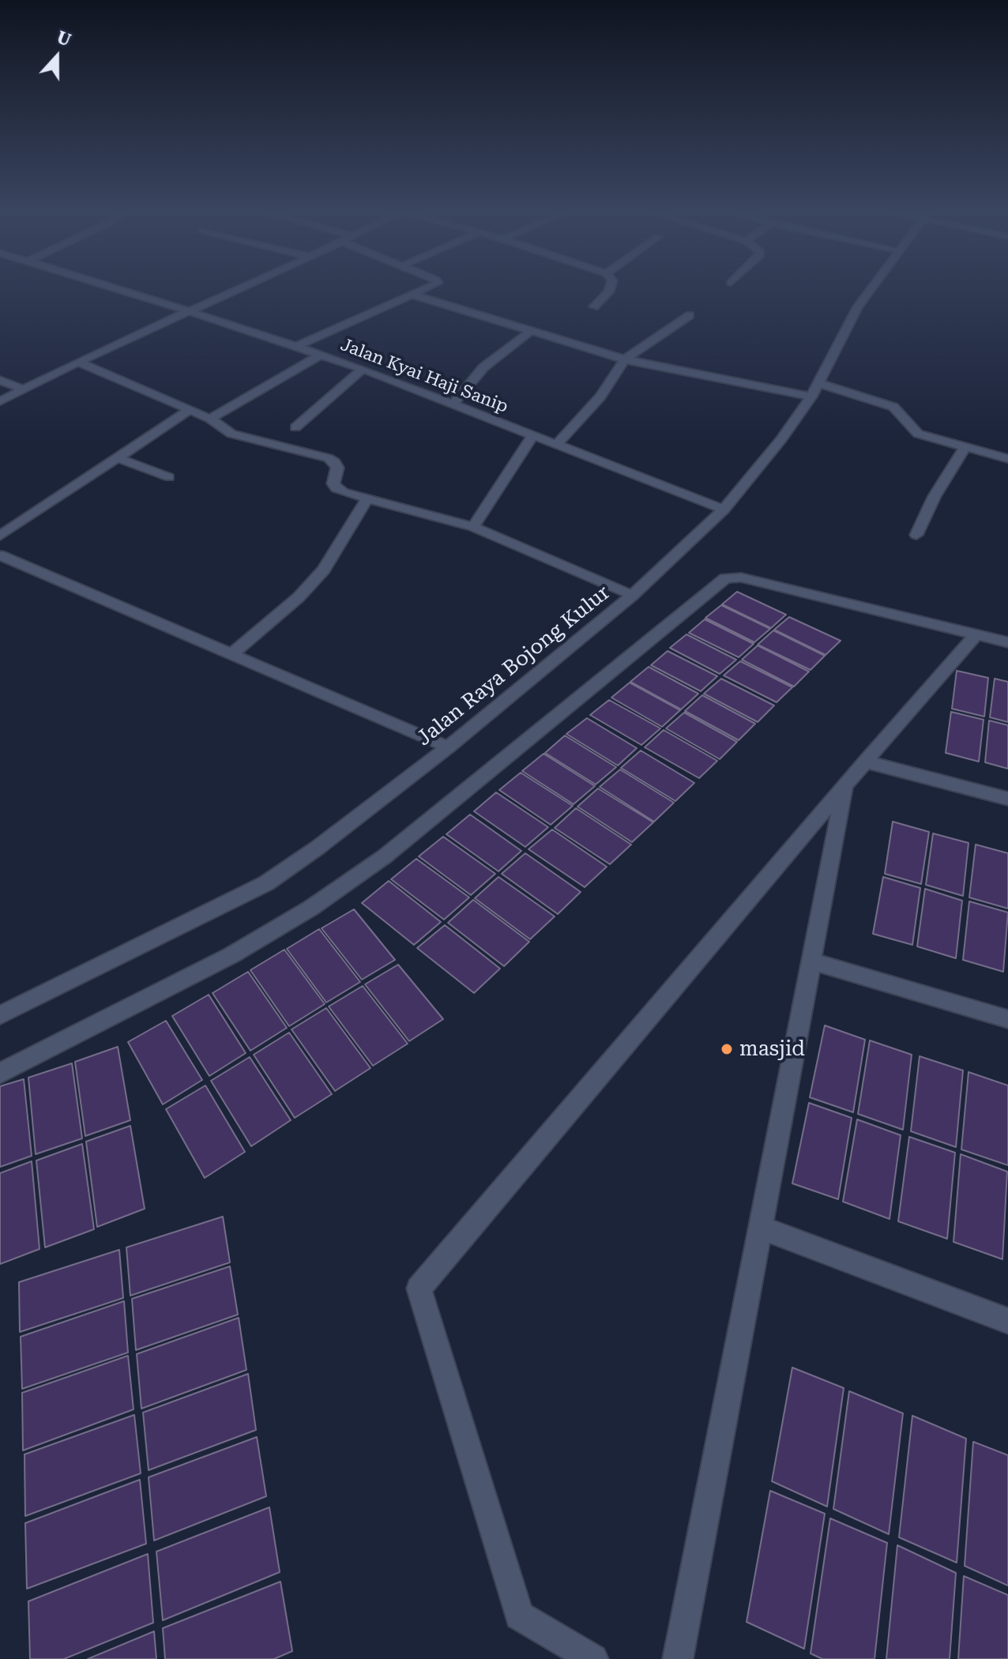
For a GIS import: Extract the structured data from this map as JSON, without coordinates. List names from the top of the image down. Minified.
{"streets":{"street":["Jalan Kyai Haji Sanip","Jalan Raya Bojong Kulur"]},"crossings":[["Jalan Kyai Haji Sanip","Jalan Raya Bojong Kulur"]],"places":["masjid"],"north":"top"}
